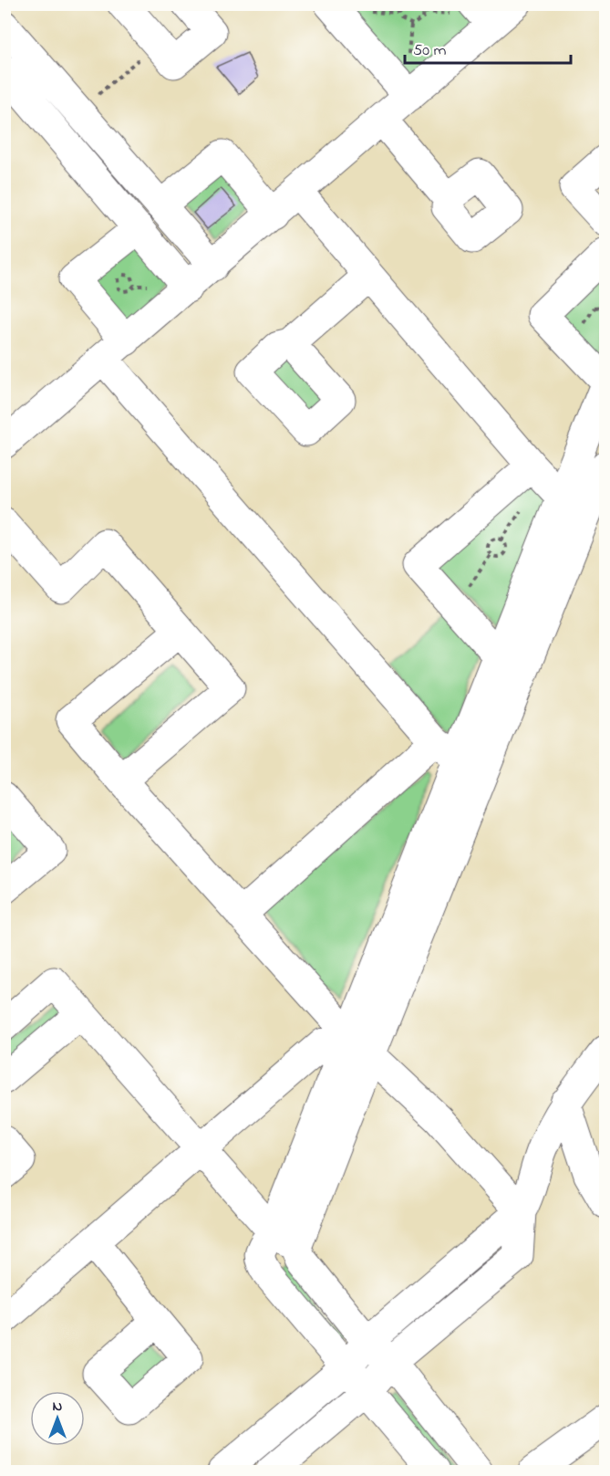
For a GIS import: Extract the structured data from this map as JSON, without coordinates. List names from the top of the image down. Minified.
{"scale_bar":"50 m","north":"top"}
